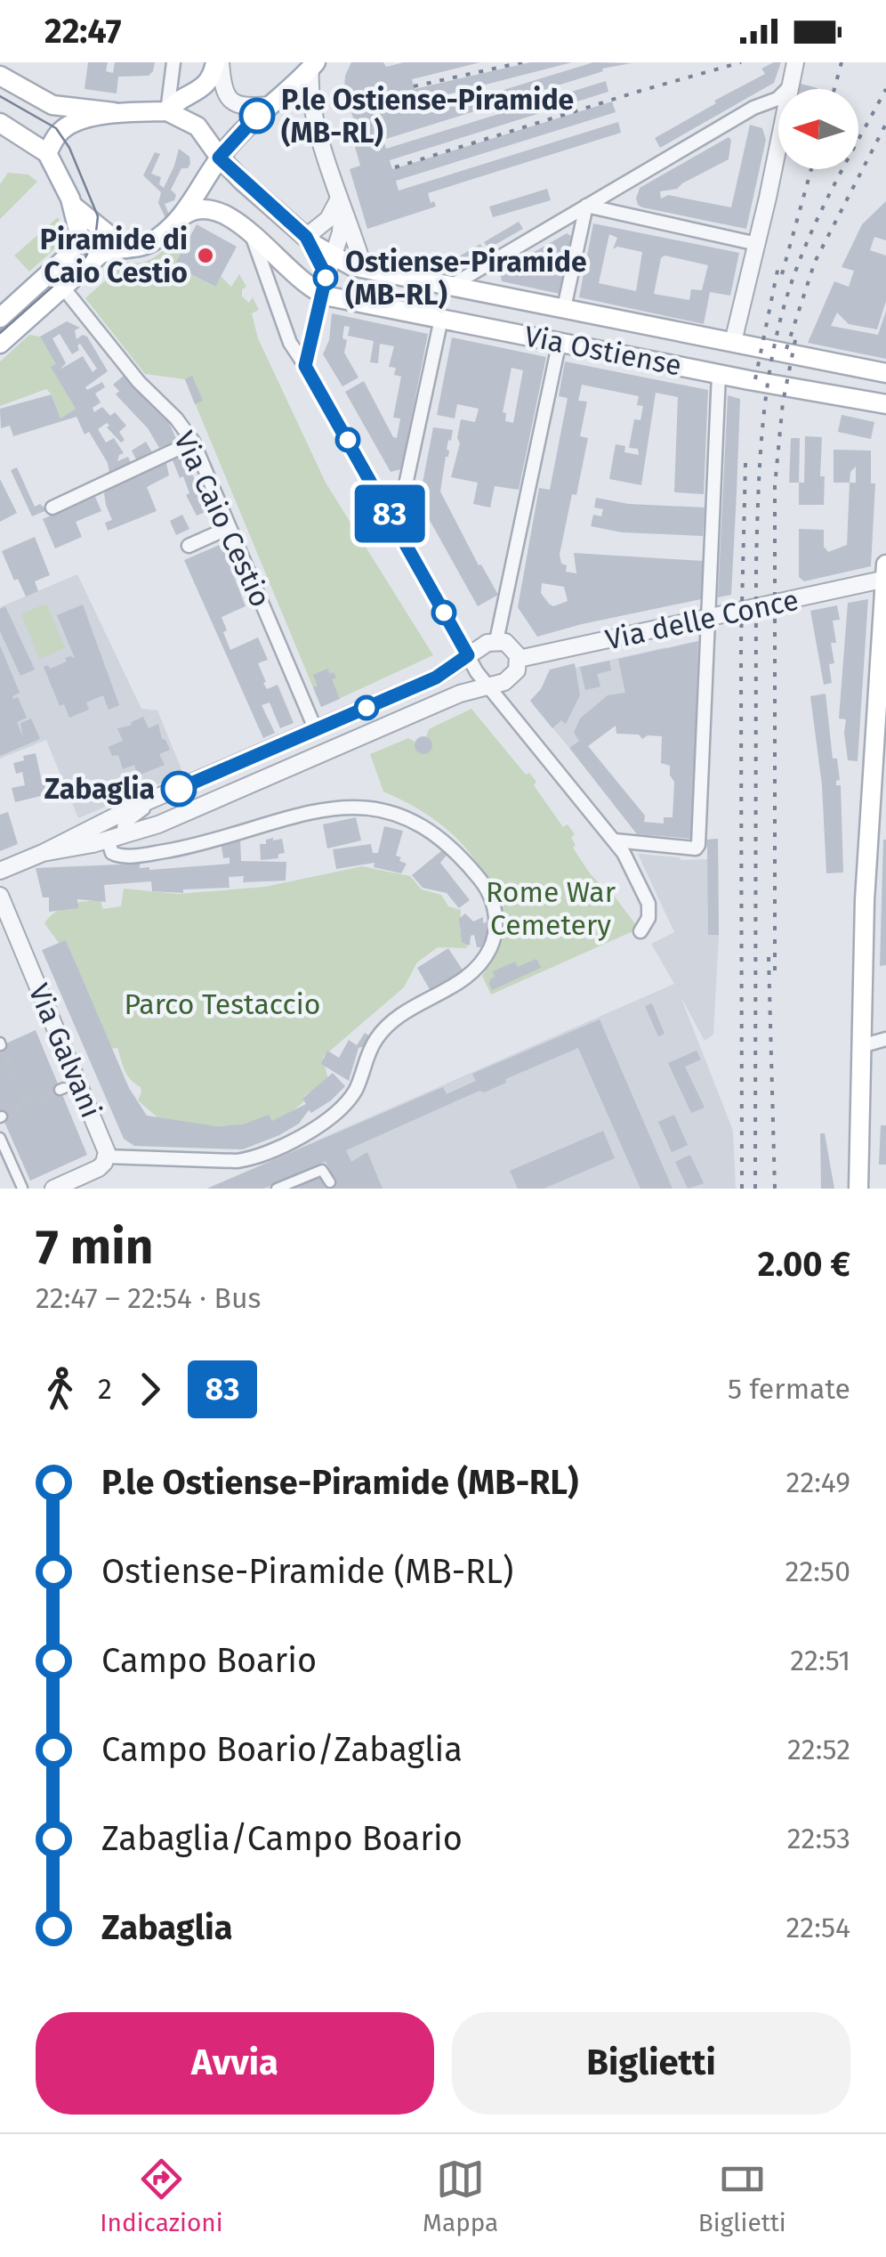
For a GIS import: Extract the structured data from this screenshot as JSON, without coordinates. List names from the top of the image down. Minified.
{"streets":{"main road":["Via Ostiense"],"street":["Via Caio Cestio","Via delle Conce","Via Galvani"]},"parks":["Rome War Cemetery","Parco Testaccio"],"places":["P.le Ostiense-Piramide (MB-RL)","Piramide di Caio Cestio","Ostiense-Piramide (MB-RL)","Zabaglia"],"lines":["bus line 83"],"north":"left","page":{"status":"22:47","on_map":"83","heading":["7 min","22:47 – 22:54 · Bus","2.00 €"],"legs":["2","83","5 fermate"],"list":[{"name":"P.le Ostiense-Piramide (MB-RL)","value":"22:49"},{"name":"Ostiense-Piramide (MB-RL)","value":"22:50"},{"name":"Campo Boario","value":"22:51"},{"name":"Campo Boario/Zabaglia","value":"22:52"},{"name":"Zabaglia/Campo Boario","value":"22:53"},{"name":"Zabaglia","value":"22:54"}],"buttons":["Avvia","Biglietti"],"tabs":["Indicazioni","Mappa","Biglietti"]}}
